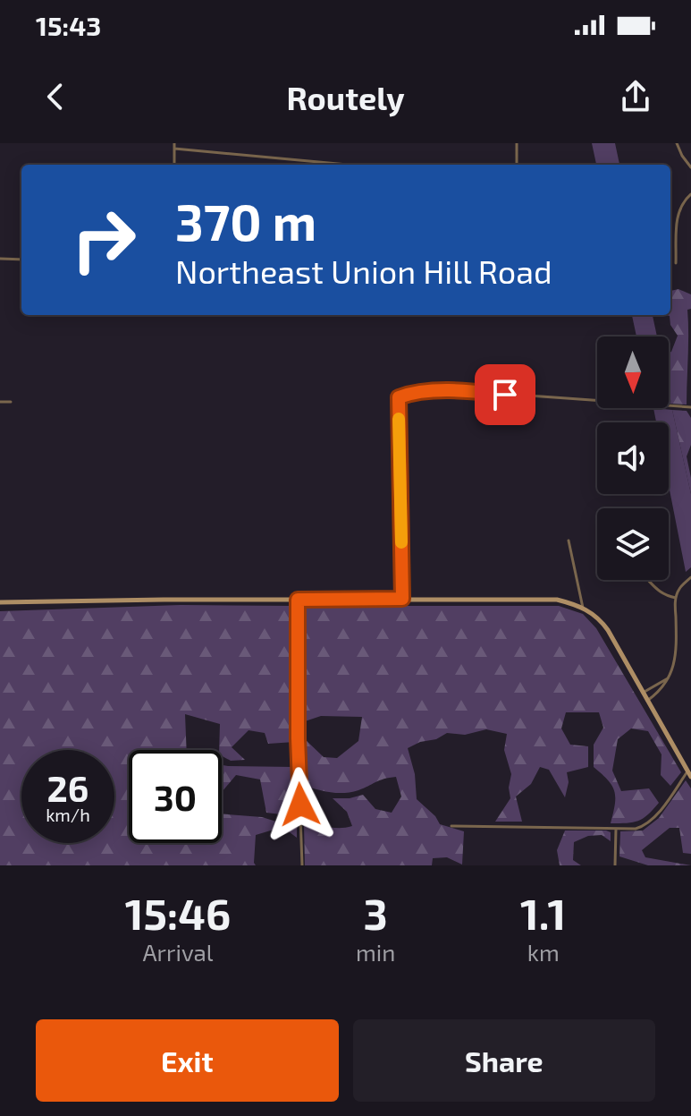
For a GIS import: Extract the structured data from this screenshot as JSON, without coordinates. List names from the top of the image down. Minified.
{"north":"bottom","page":{"status":"15:43","header":"Routely","turn":["370 m","Northeast Union Hill Road"],"speed":"26 km/h","limit":"30","eta":["15:46","Arrival","3","min","1.1","km"],"buttons":["Exit","Share"]}}
